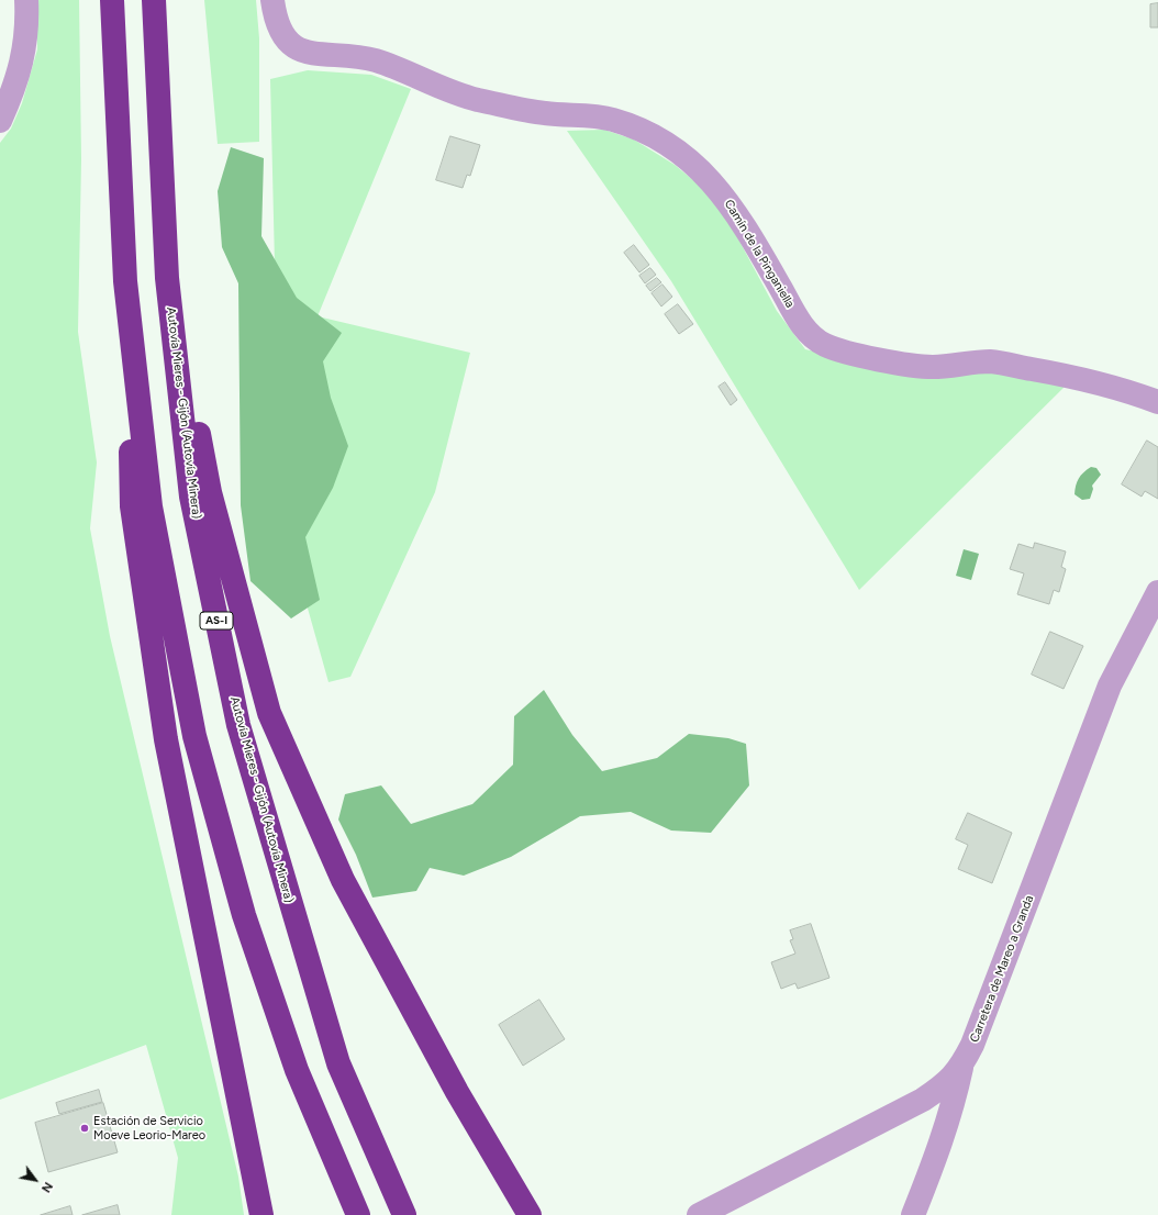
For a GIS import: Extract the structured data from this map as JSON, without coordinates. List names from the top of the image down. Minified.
{"streets":{"highway":["Autovía Mieres - Gijón (Autovía Minera)","AS-I"],"street":["Camín de la Pinganiella","Carretera de Mareo a Granda"]},"places":["Estación de Servicio Moeve Leorio-Mareo"],"north":"bottom right"}
